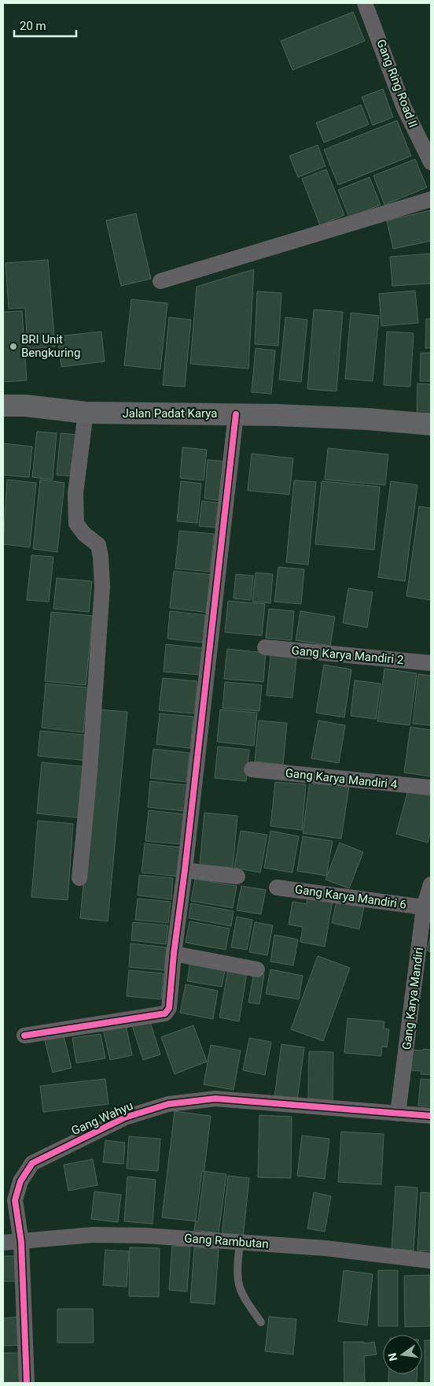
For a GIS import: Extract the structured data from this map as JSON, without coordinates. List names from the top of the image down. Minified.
{"streets":{"main road":["Jalan Padat Karya"],"street":["Gang Ring Road II","Gang Karya Mandiri 2","Gang Karya Mandiri 4","Gang Karya Mandiri 6","Gang Karya Mandiri","Gang Wahyu","Gang Rambutan"]},"crossings":[["Gang Karya Mandiri 6","Gang Karya Mandiri"],["Gang Karya Mandiri","Gang Wahyu"],["Gang Wahyu","Gang Rambutan"]],"places":["BRI Unit Bengkuring"],"scale_bar":"20 m","north":"left"}
